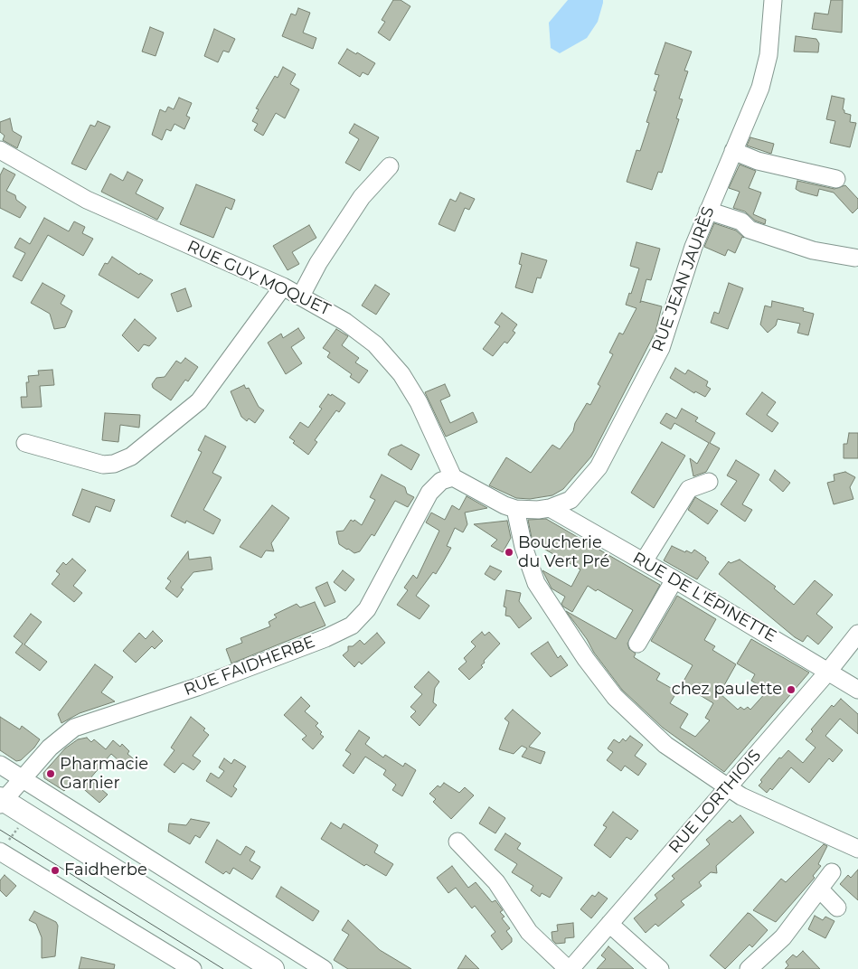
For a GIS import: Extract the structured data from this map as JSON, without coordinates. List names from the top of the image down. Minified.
{"streets":{"street":["RUE GUY MOQUET","RUE JEAN JAURÈS","RUE DE L'ÉPINETTE","RUE FAIDHERBE","RUE LORTHIOIS"]},"crossings":[["RUE GUY MOQUET","RUE JEAN JAURÈS"],["RUE GUY MOQUET","RUE FAIDHERBE"],["RUE JEAN JAURÈS","RUE DE L'ÉPINETTE"],["RUE JEAN JAURÈS","RUE FAIDHERBE"],["RUE DE L'ÉPINETTE","RUE LORTHIOIS"]],"places":["Boucherie du Vert Pré","chez paulette","Pharmacie Garnier","Faidherbe"]}
